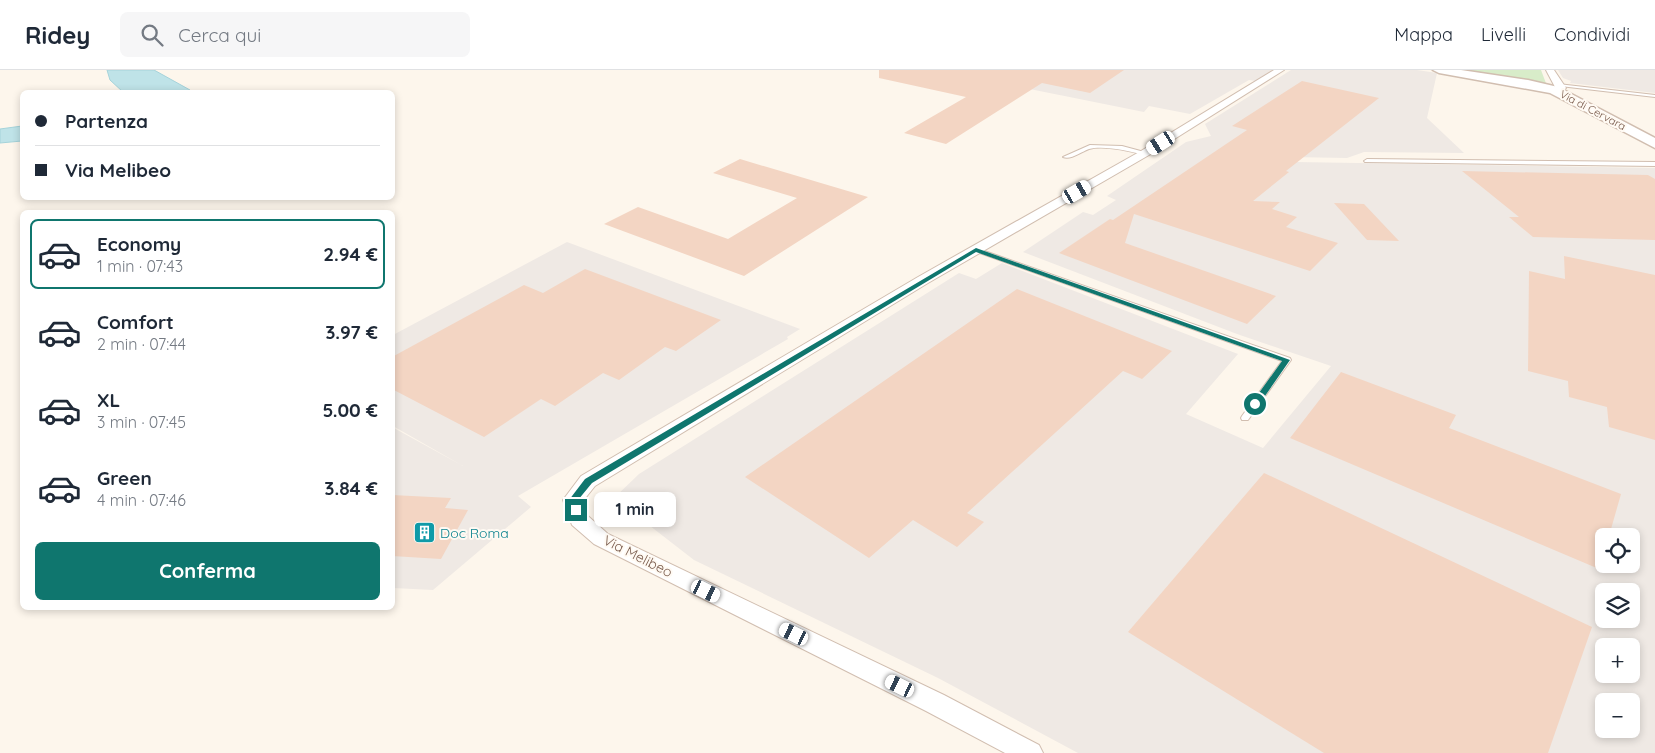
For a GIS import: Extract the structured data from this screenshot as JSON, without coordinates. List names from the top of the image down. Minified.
{"streets":{"street":["Via di Cervara","Via Melibeo"]},"places":{"building":["Doc Roma"]},"page":{"header":"Ridey","search":"Cerca qui","nav":["Mappa","Livelli","Condividi"],"banner":["Partenza","Via Melibeo"],"list":[{"name":"Economy","note":"1 min · 07:43","value":"2.94 €"},{"name":"Comfort","note":"2 min · 07:44","value":"3.97 €"},{"name":"XL","note":"3 min · 07:45","value":"5.00 €"},{"name":"Green","note":"4 min · 07:46","value":"3.84 €"}],"bubble":"1 min","map_buttons":["+","−"],"buttons":"Conferma"}}
